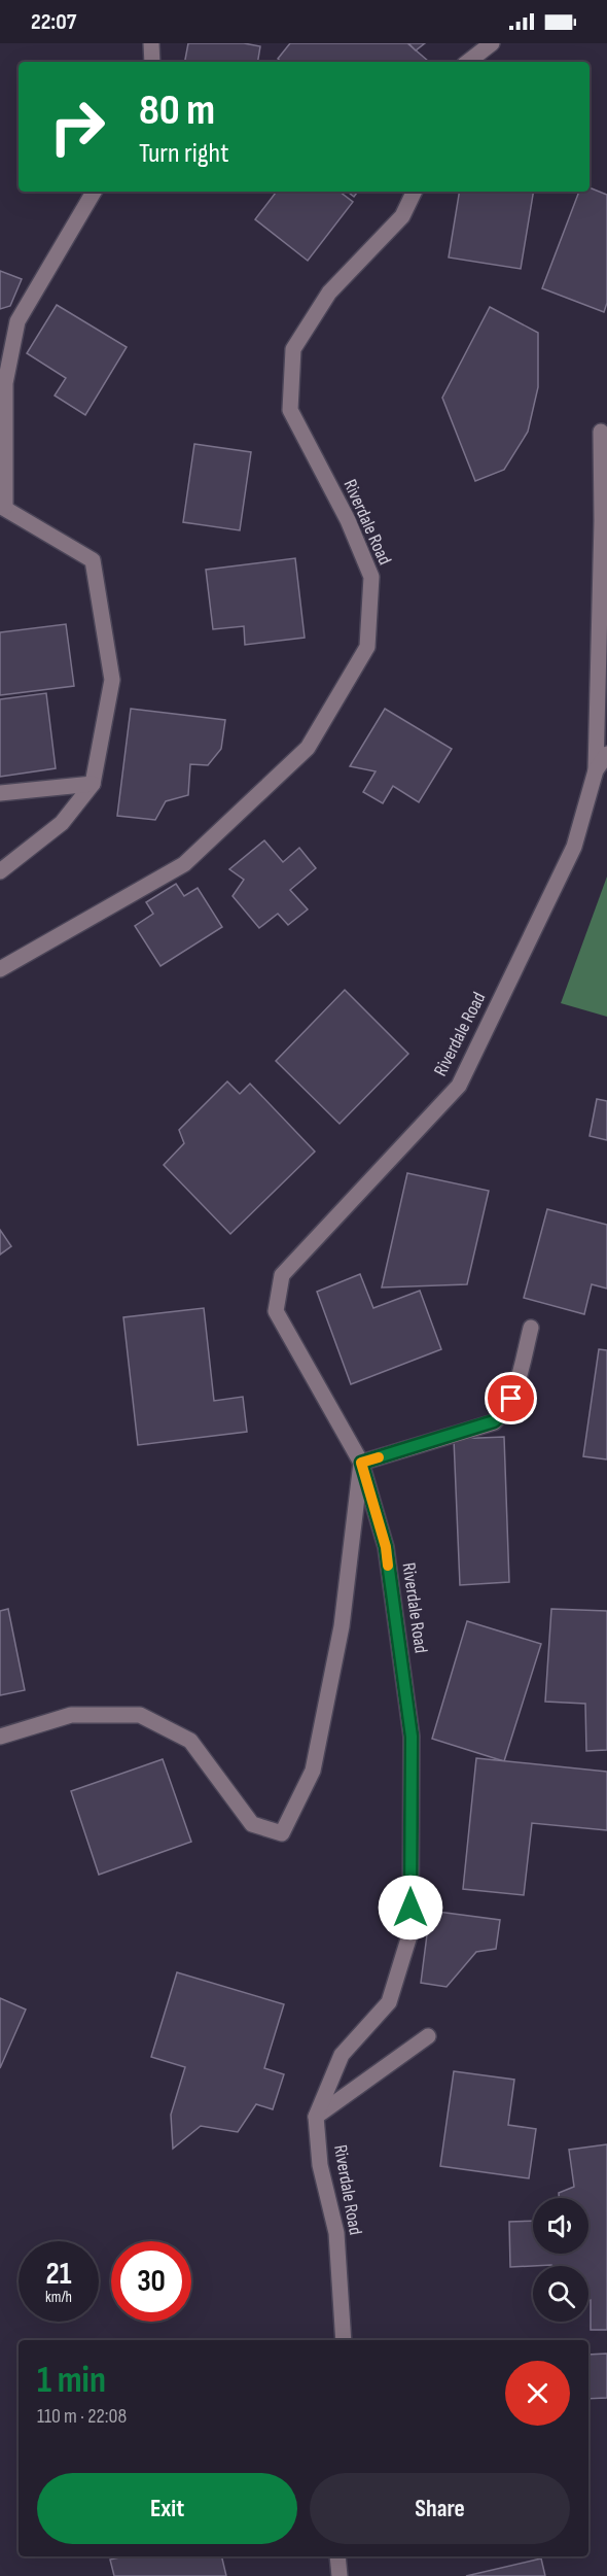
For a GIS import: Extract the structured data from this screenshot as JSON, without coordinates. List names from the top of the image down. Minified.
{"streets":{"street":["Riverdale Road"]},"page":{"status":"22:07","turn":["80 m","Turn right"],"speed":"21 km/h","limit":"30","heading":["1 min","110 m · 22:08"],"buttons":["Exit","Share"]}}
